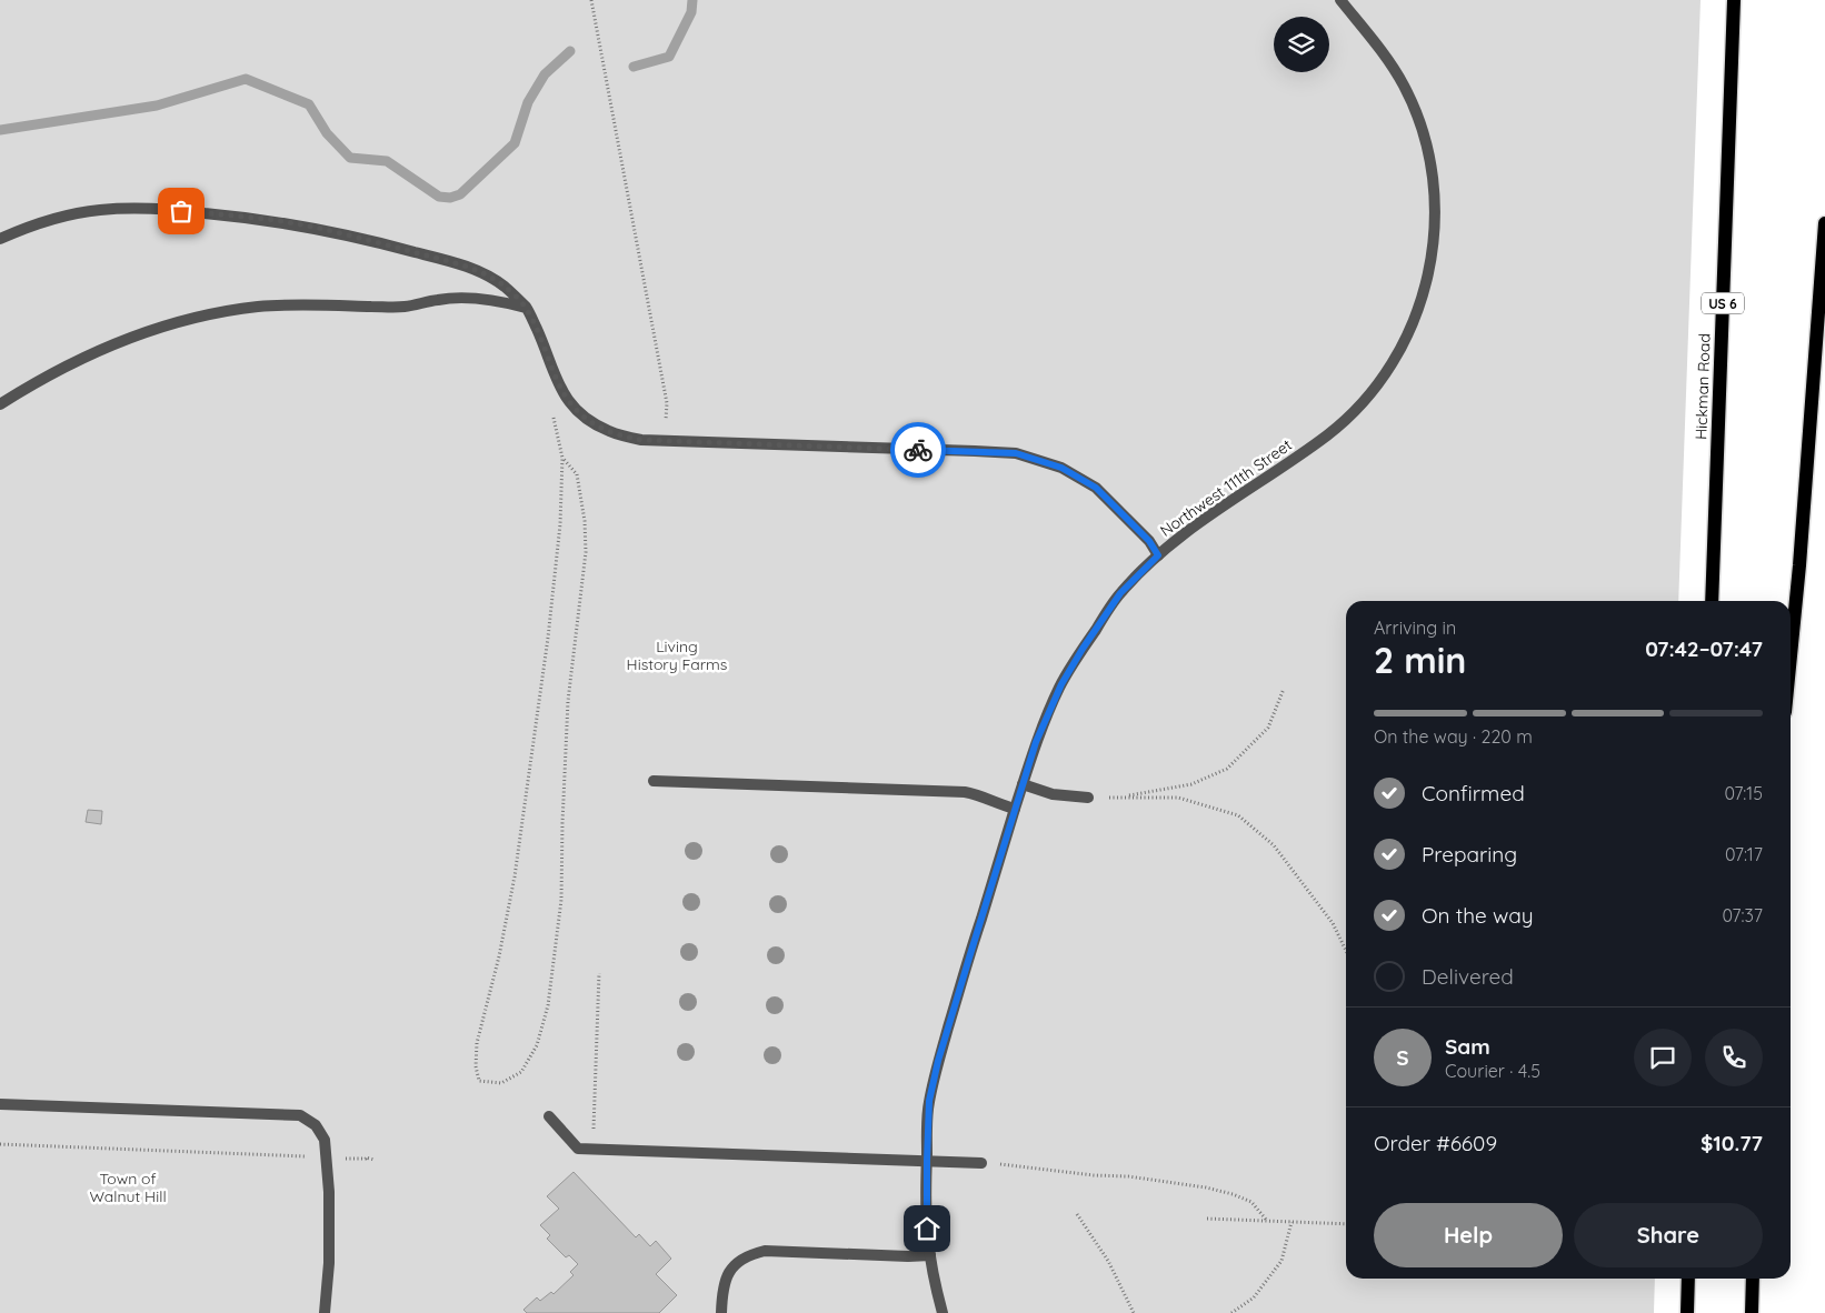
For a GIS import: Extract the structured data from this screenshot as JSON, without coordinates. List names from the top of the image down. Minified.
{"streets":{"main road":["US 6","Hickman Road"],"street":["Northwest 111th Street"]},"parks":["Living History Farms","Town of Walnut Hill"],"page":{"heading":["2 min","Arriving in","07:42–07:47"],"panel":["Sam","Courier · 4.5","Order #6609","$10.77"],"bar":"On the way · 220 m","list":[["Confirmed","07:15"],["Preparing","07:17"],["On the way","07:37"],"Delivered"],"round":"S","buttons":["Help","Share"]}}
